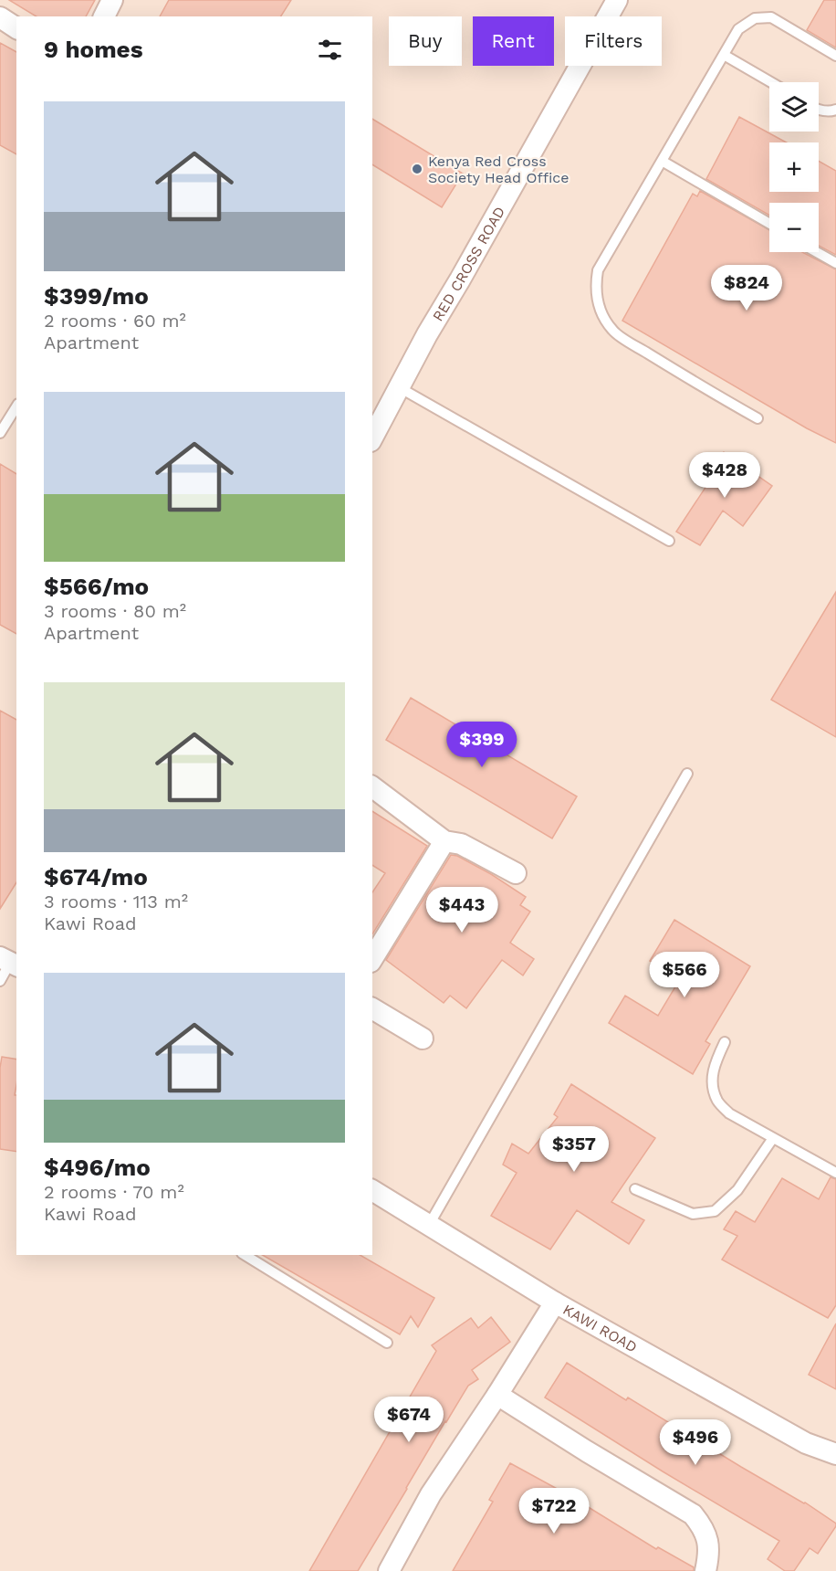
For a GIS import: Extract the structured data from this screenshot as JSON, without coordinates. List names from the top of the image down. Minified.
{"streets":{"street":["RED CROSS ROAD","KAWI ROAD"]},"places":["Kenya Red Cross Society Head Office"],"page":{"chip":["Buy","Rent","Filters"],"heading":"9 homes","map_buttons":["+","−"],"list":[{"name":"$399/mo","note":"2 rooms · 60 m² · Apartment"},{"name":"$566/mo","note":"3 rooms · 80 m² · Apartment"},{"name":"$674/mo","note":"3 rooms · 113 m² · Kawi Road"},{"name":"$496/mo","note":"2 rooms · 70 m² · Kawi Road"}],"price":["$824","$428","$399","$443","$566","$357","$674","$496","$722"]}}
